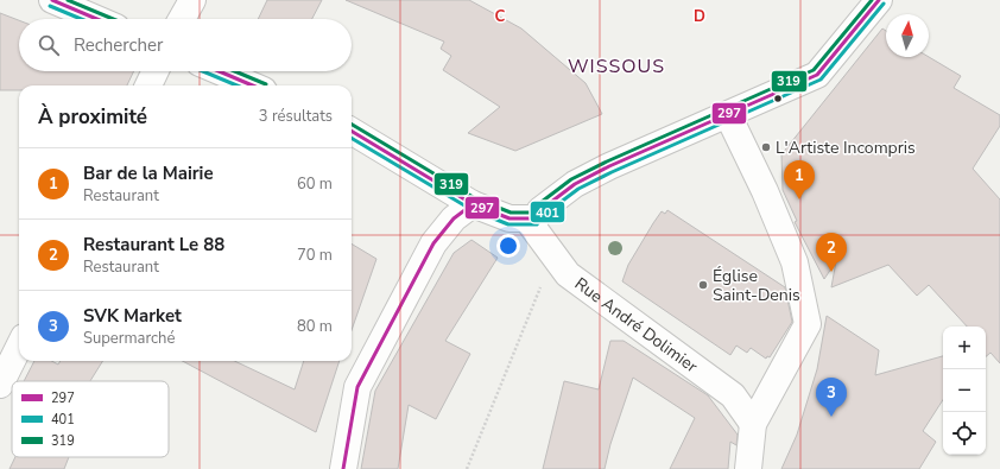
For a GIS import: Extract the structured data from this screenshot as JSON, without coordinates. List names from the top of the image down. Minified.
{"streets":{"street":["Rue André Dolimier"]},"districts":["WISSOUS"],"places":["L'Artiste Incompris","Église Saint-Denis"],"lines":["transit line 297","transit line 319","transit line 401"],"legend":["297","401","319"],"north":"top","page":{"search":"Rechercher","heading":["À proximité","3 résultats"],"list":[{"mark":"1","name":"Bar de la Mairie","note":"Restaurant","value":"60 m"},{"mark":"2","name":"Restaurant Le 88","note":"Restaurant","value":"70 m"},{"mark":"3","name":"SVK Market","note":"Supermarché","value":"80 m"}],"pins":["1","2","3"],"map_buttons":["+","−"]},"grid":{"columns":["C","D"]}}
